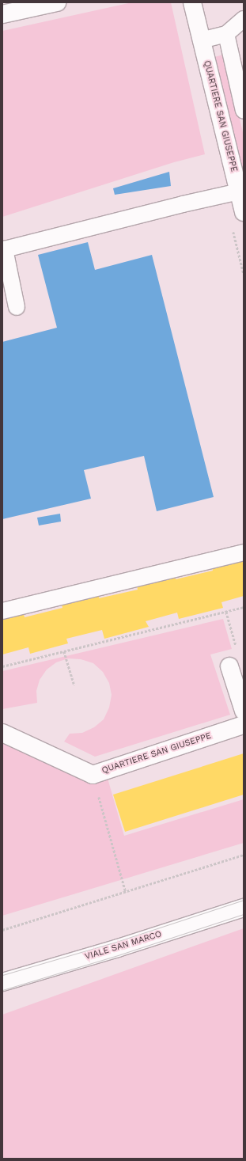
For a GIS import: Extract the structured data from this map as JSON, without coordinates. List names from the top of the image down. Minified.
{"streets":{"street":["QUARTIERE SAN GIUSEPPE","VIALE SAN MARCO"]}}
